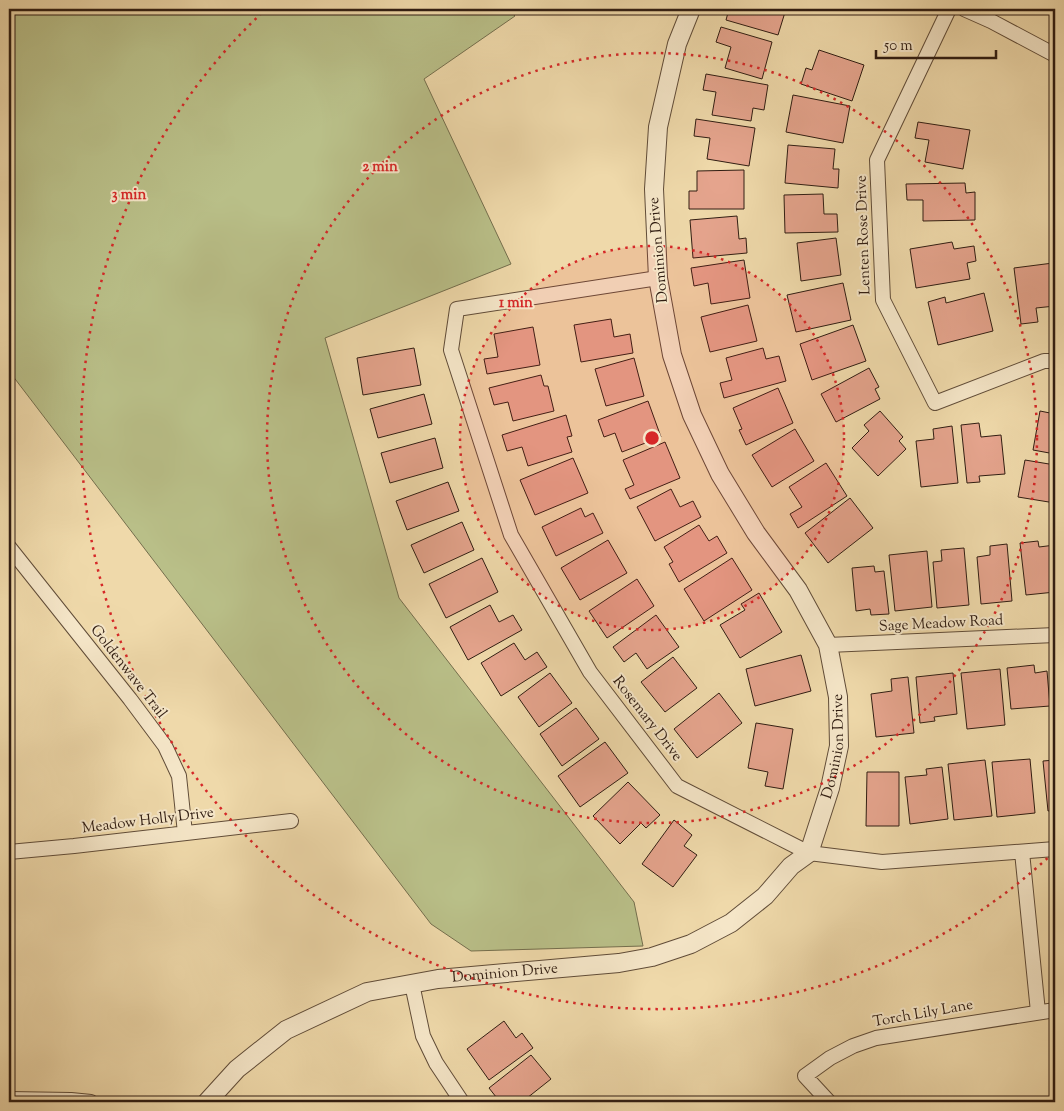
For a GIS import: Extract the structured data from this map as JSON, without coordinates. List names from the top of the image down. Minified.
{"streets":{"street":["Lenten Rose Drive","Dominion Drive","Sage Meadow Road","Goldenwave Trail","Rosemary Drive","Meadow Holly Drive","Torch Lily Lane"]},"crossings":[["Dominion Drive","Sage Meadow Road"],["Dominion Drive","Rosemary Drive"],["Goldenwave Trail","Meadow Holly Drive"]],"scale_bar":"50 m","rings":["2 min","3 min","1 min"]}
